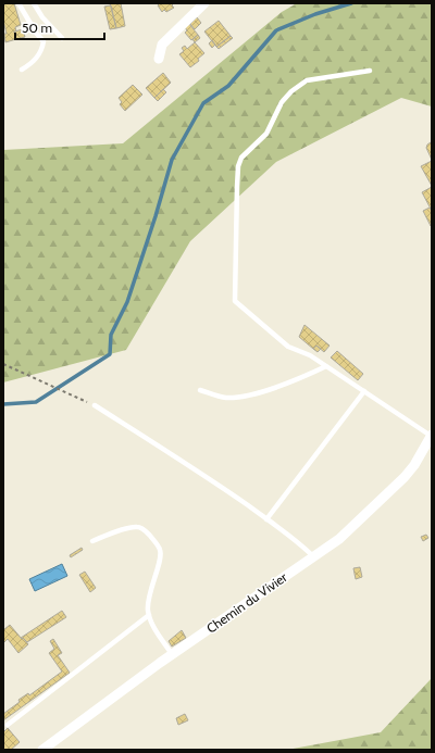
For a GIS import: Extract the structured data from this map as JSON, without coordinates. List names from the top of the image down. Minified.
{"streets":{"street":["Chemin du Vivier"]},"scale_bar":"50 m"}
